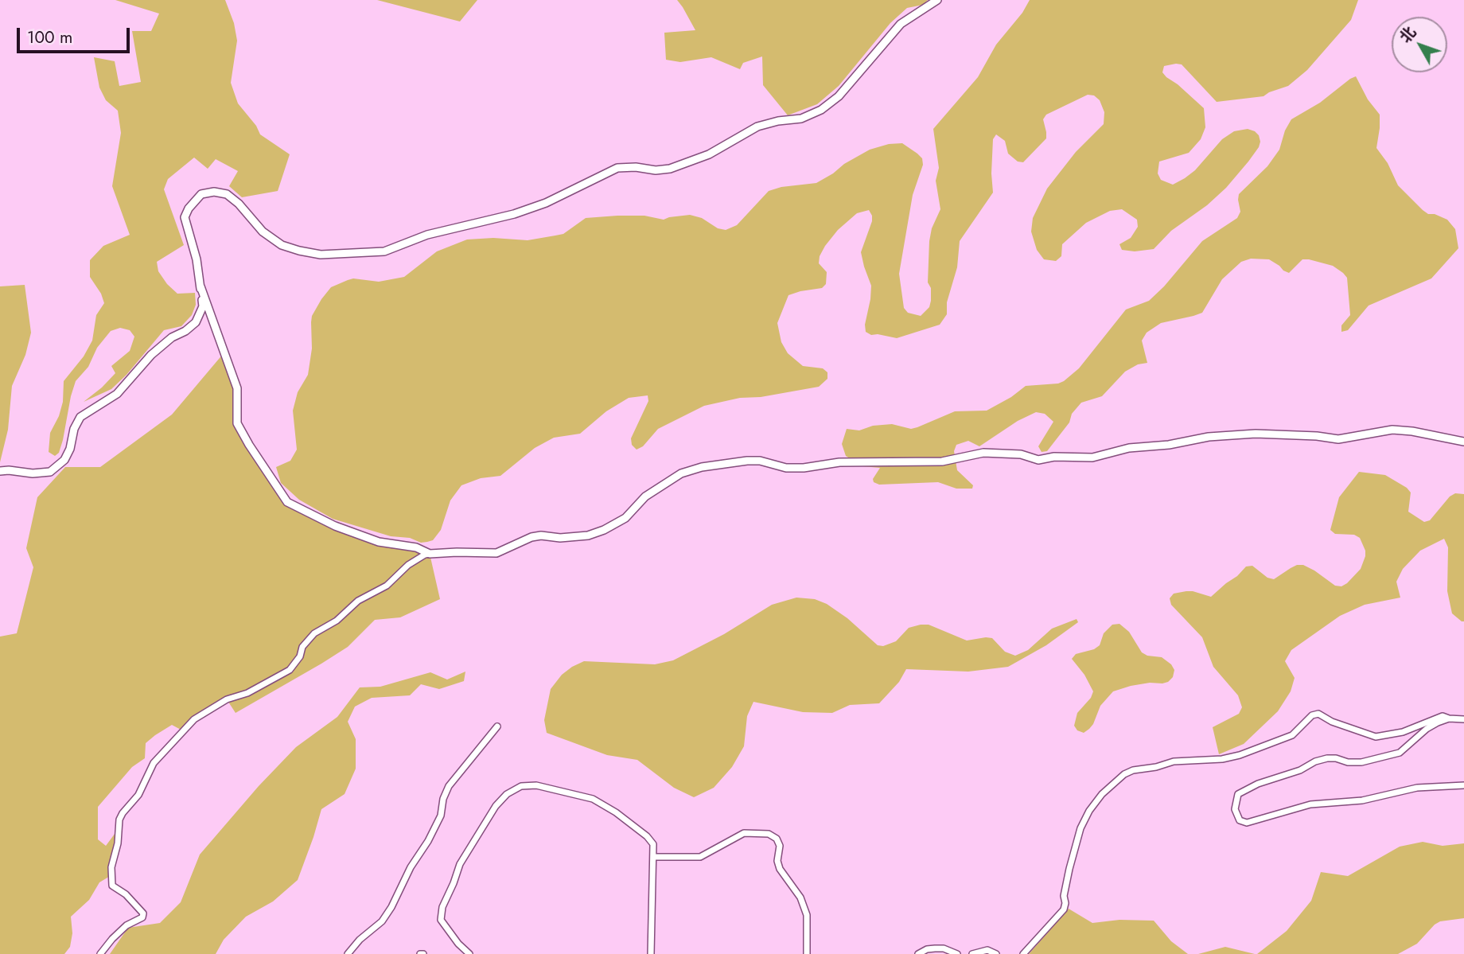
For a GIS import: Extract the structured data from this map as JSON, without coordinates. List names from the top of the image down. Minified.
{"scale_bar":"100 m","north":"top left"}
